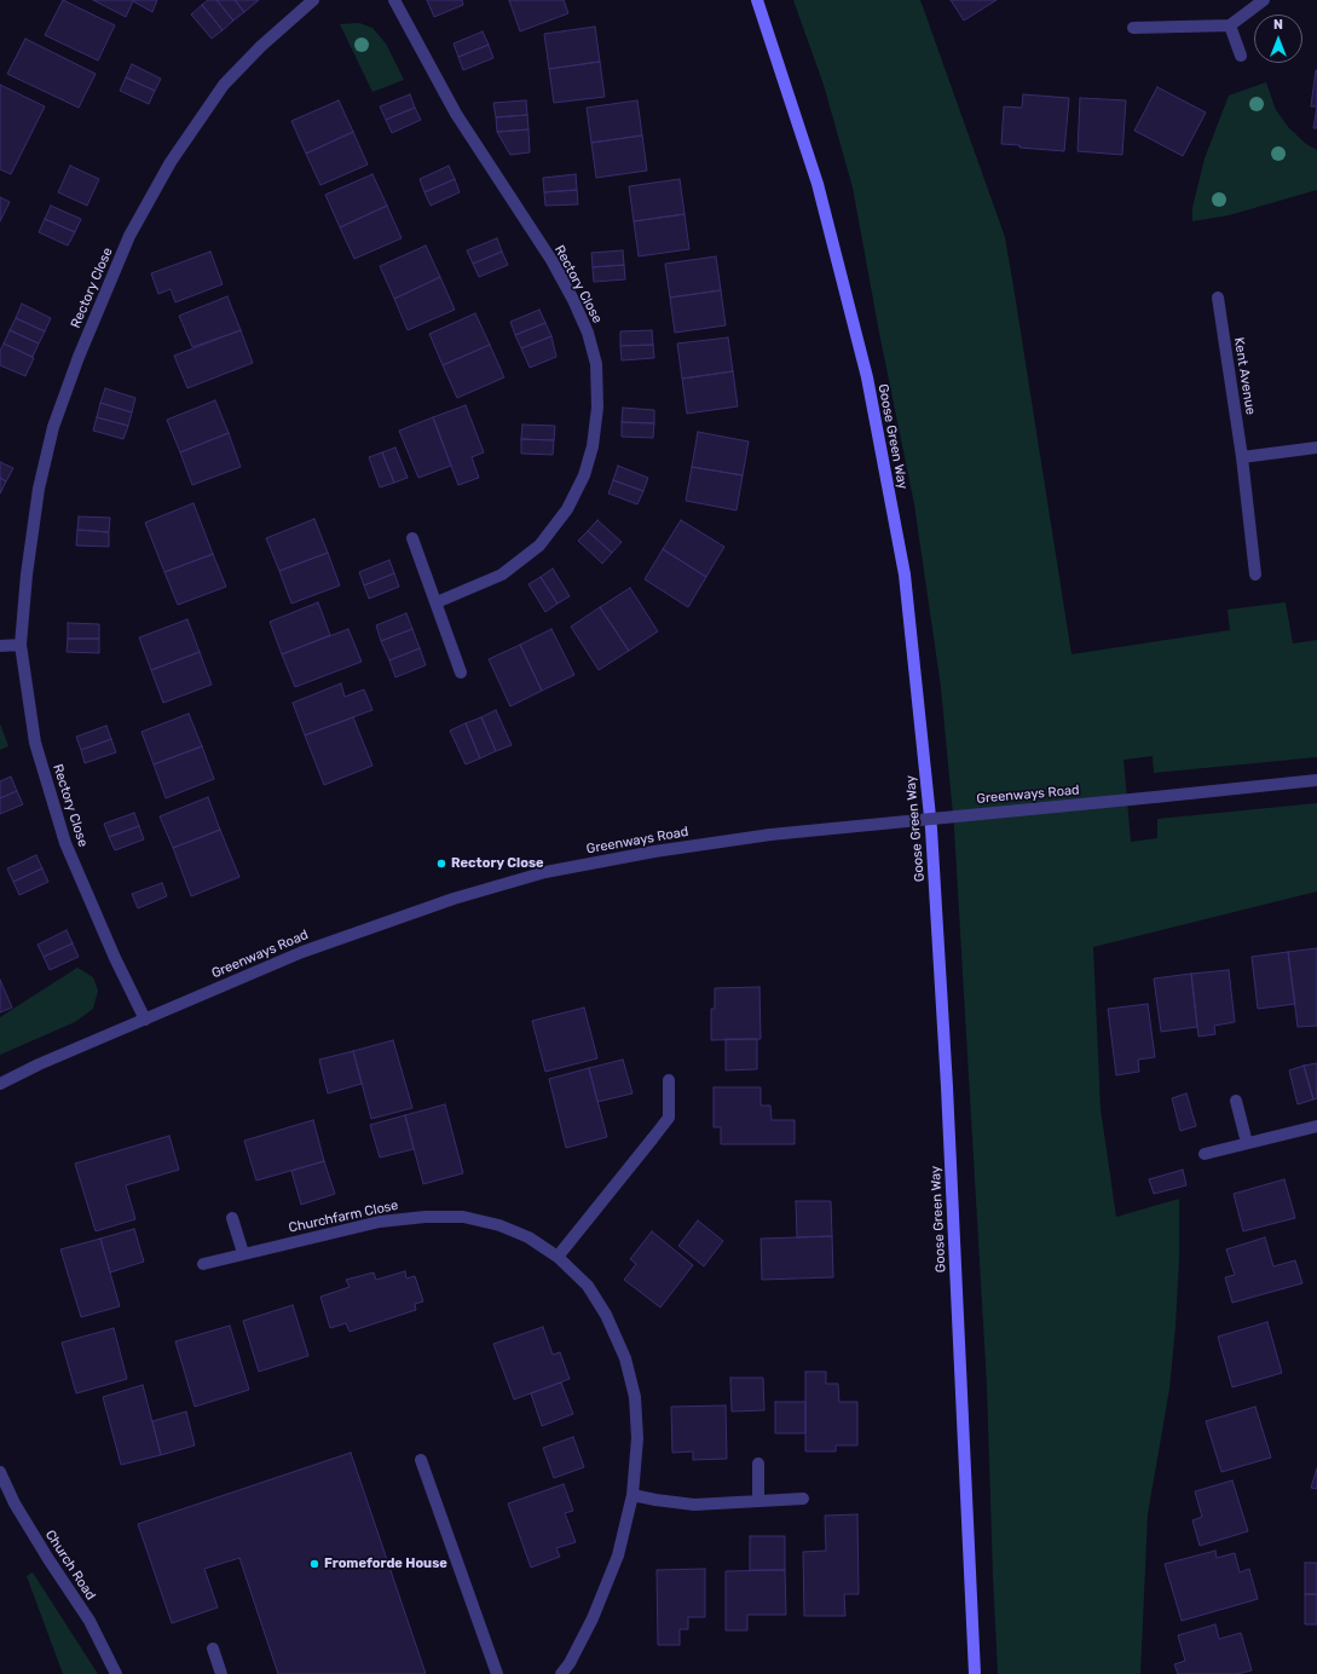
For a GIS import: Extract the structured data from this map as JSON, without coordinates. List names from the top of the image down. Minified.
{"streets":{"main road":["Goose Green Way"],"street":["Rectory Close","Kent Avenue","Greenways Road","Churchfarm Close","Church Road"]},"crossings":[["Rectory Close","Greenways Road"]],"places":["Rectory Close","Fromeforde House"],"north":"top"}
